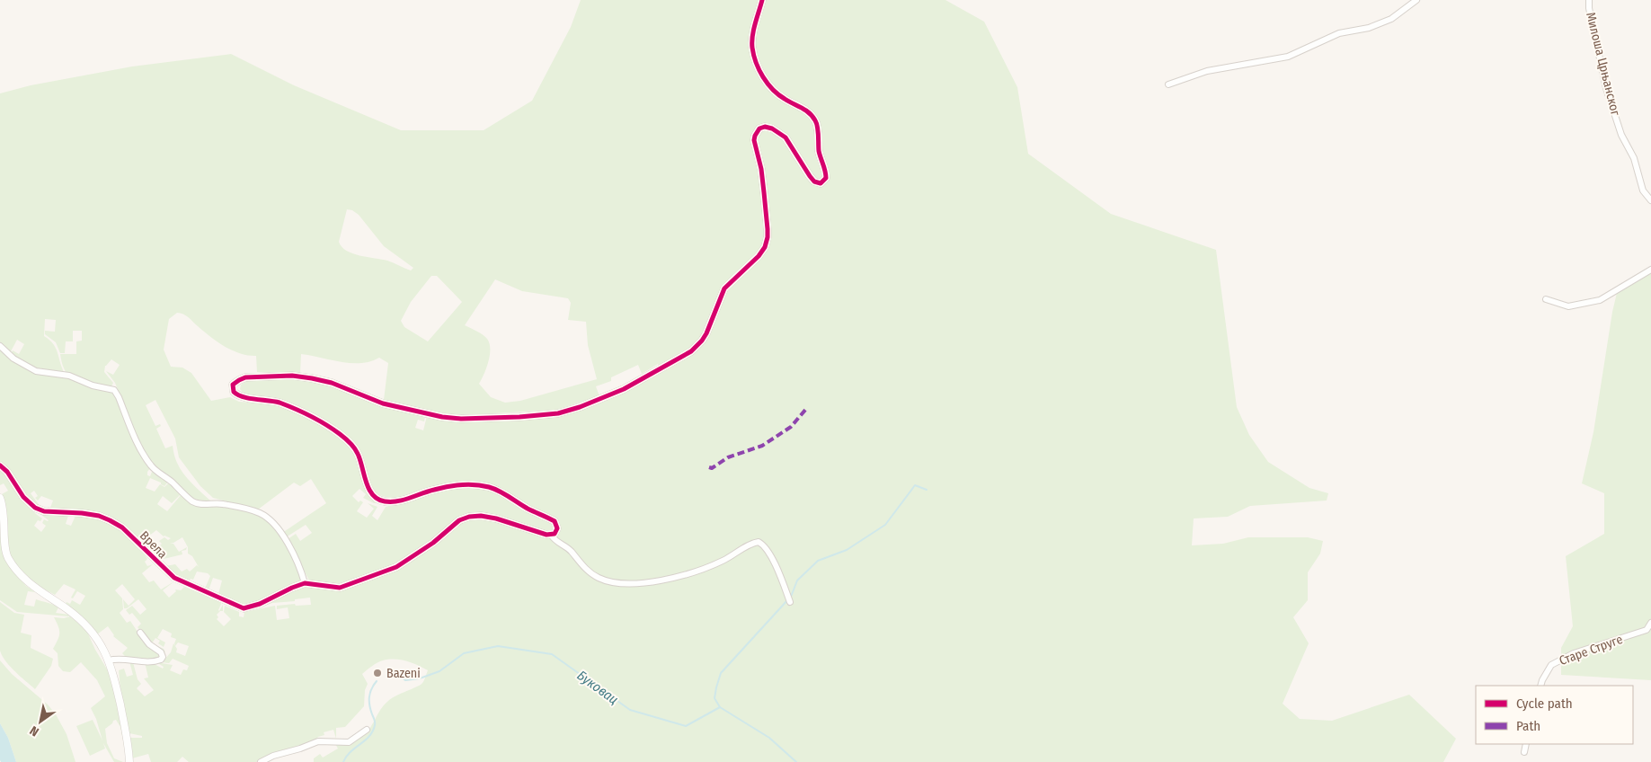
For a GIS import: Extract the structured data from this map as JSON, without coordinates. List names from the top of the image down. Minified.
{"streets":{"street":["Милоша Црњанског","Врела","Старе Струге"]},"water":["Буковац"],"places":["Bazeni"],"legend":["Cycle path","Path"],"north":"bottom left"}
